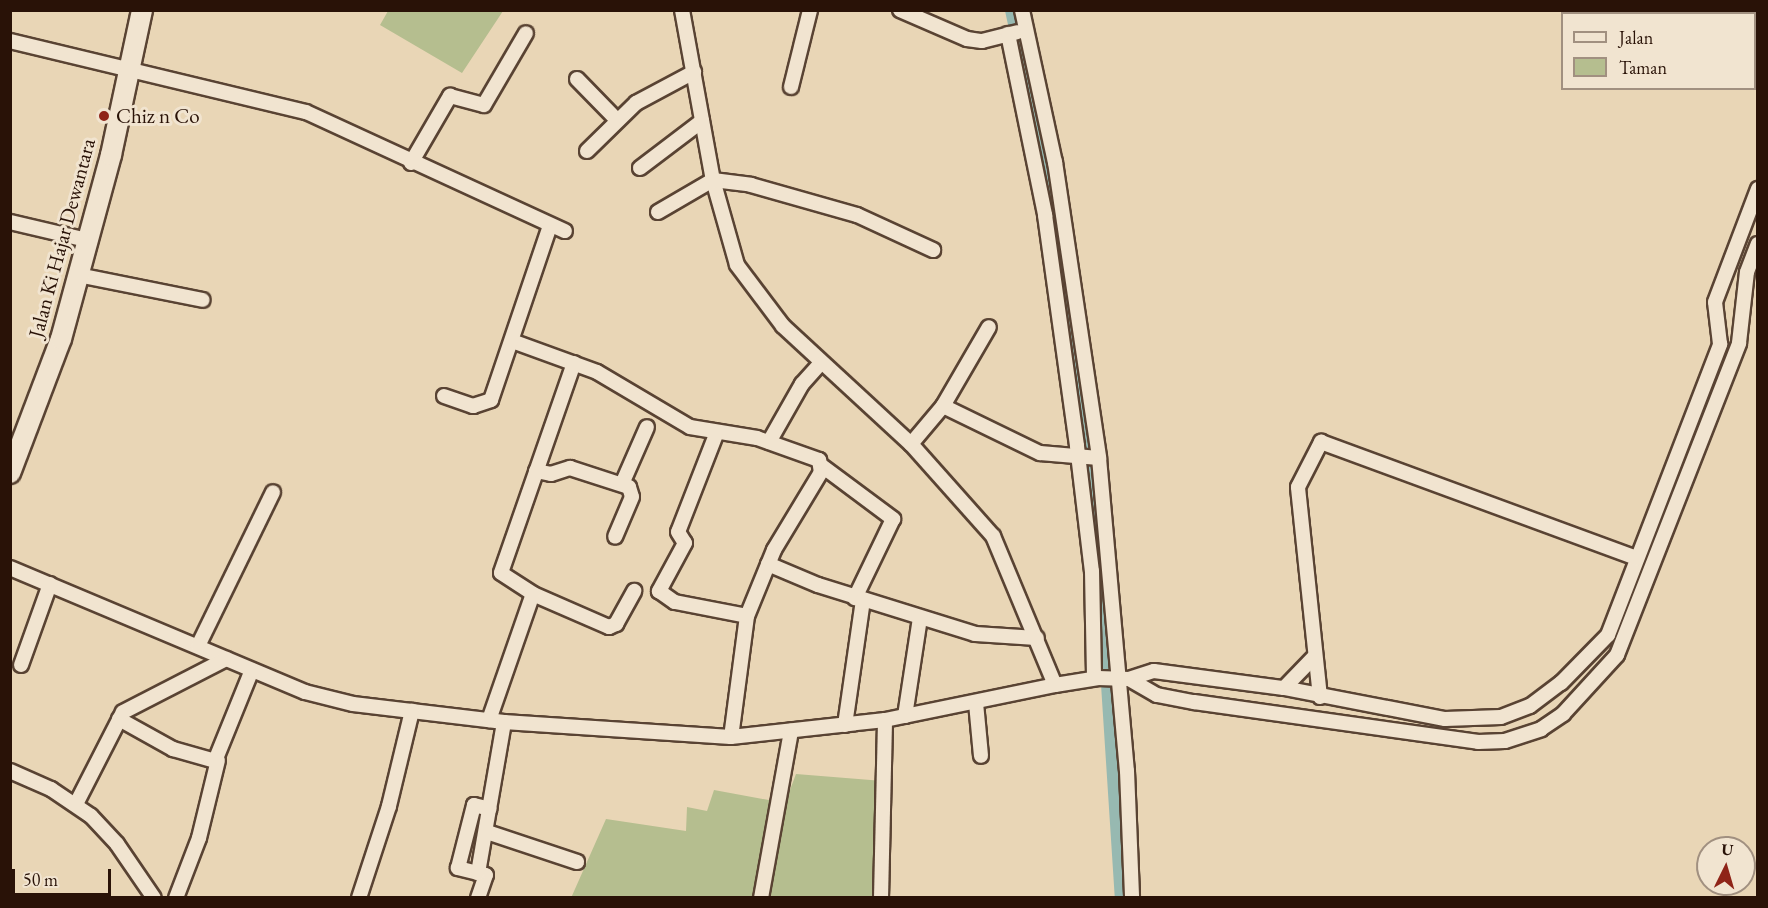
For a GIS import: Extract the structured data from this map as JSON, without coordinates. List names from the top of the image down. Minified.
{"streets":{"main road":["Jalan Ki Hajar Dewantara"]},"places":["Chiz n Co"],"legend":["Jalan","Taman"],"scale_bar":"50 m","north":"top"}
